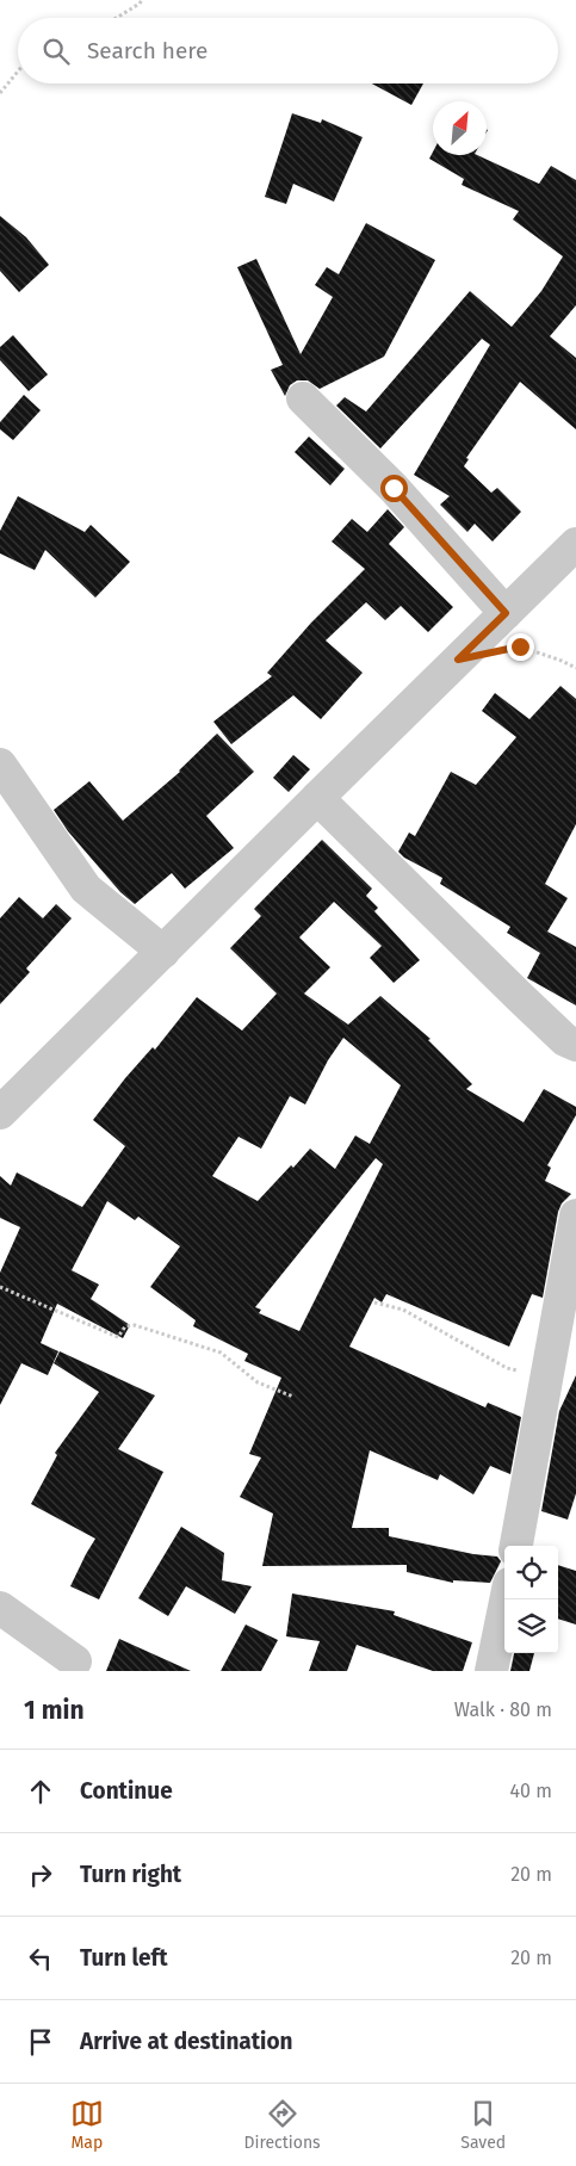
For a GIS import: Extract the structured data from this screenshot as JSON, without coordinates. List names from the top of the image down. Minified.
{"north":"top right","page":{"search":"Search here","heading":["1 min","Walk · 80 m"],"list":[["Continue","40 m"],["Turn right","20 m"],["Turn left","20 m"],"Arrive at destination"],"nav":["Map","Directions","Saved"]}}
